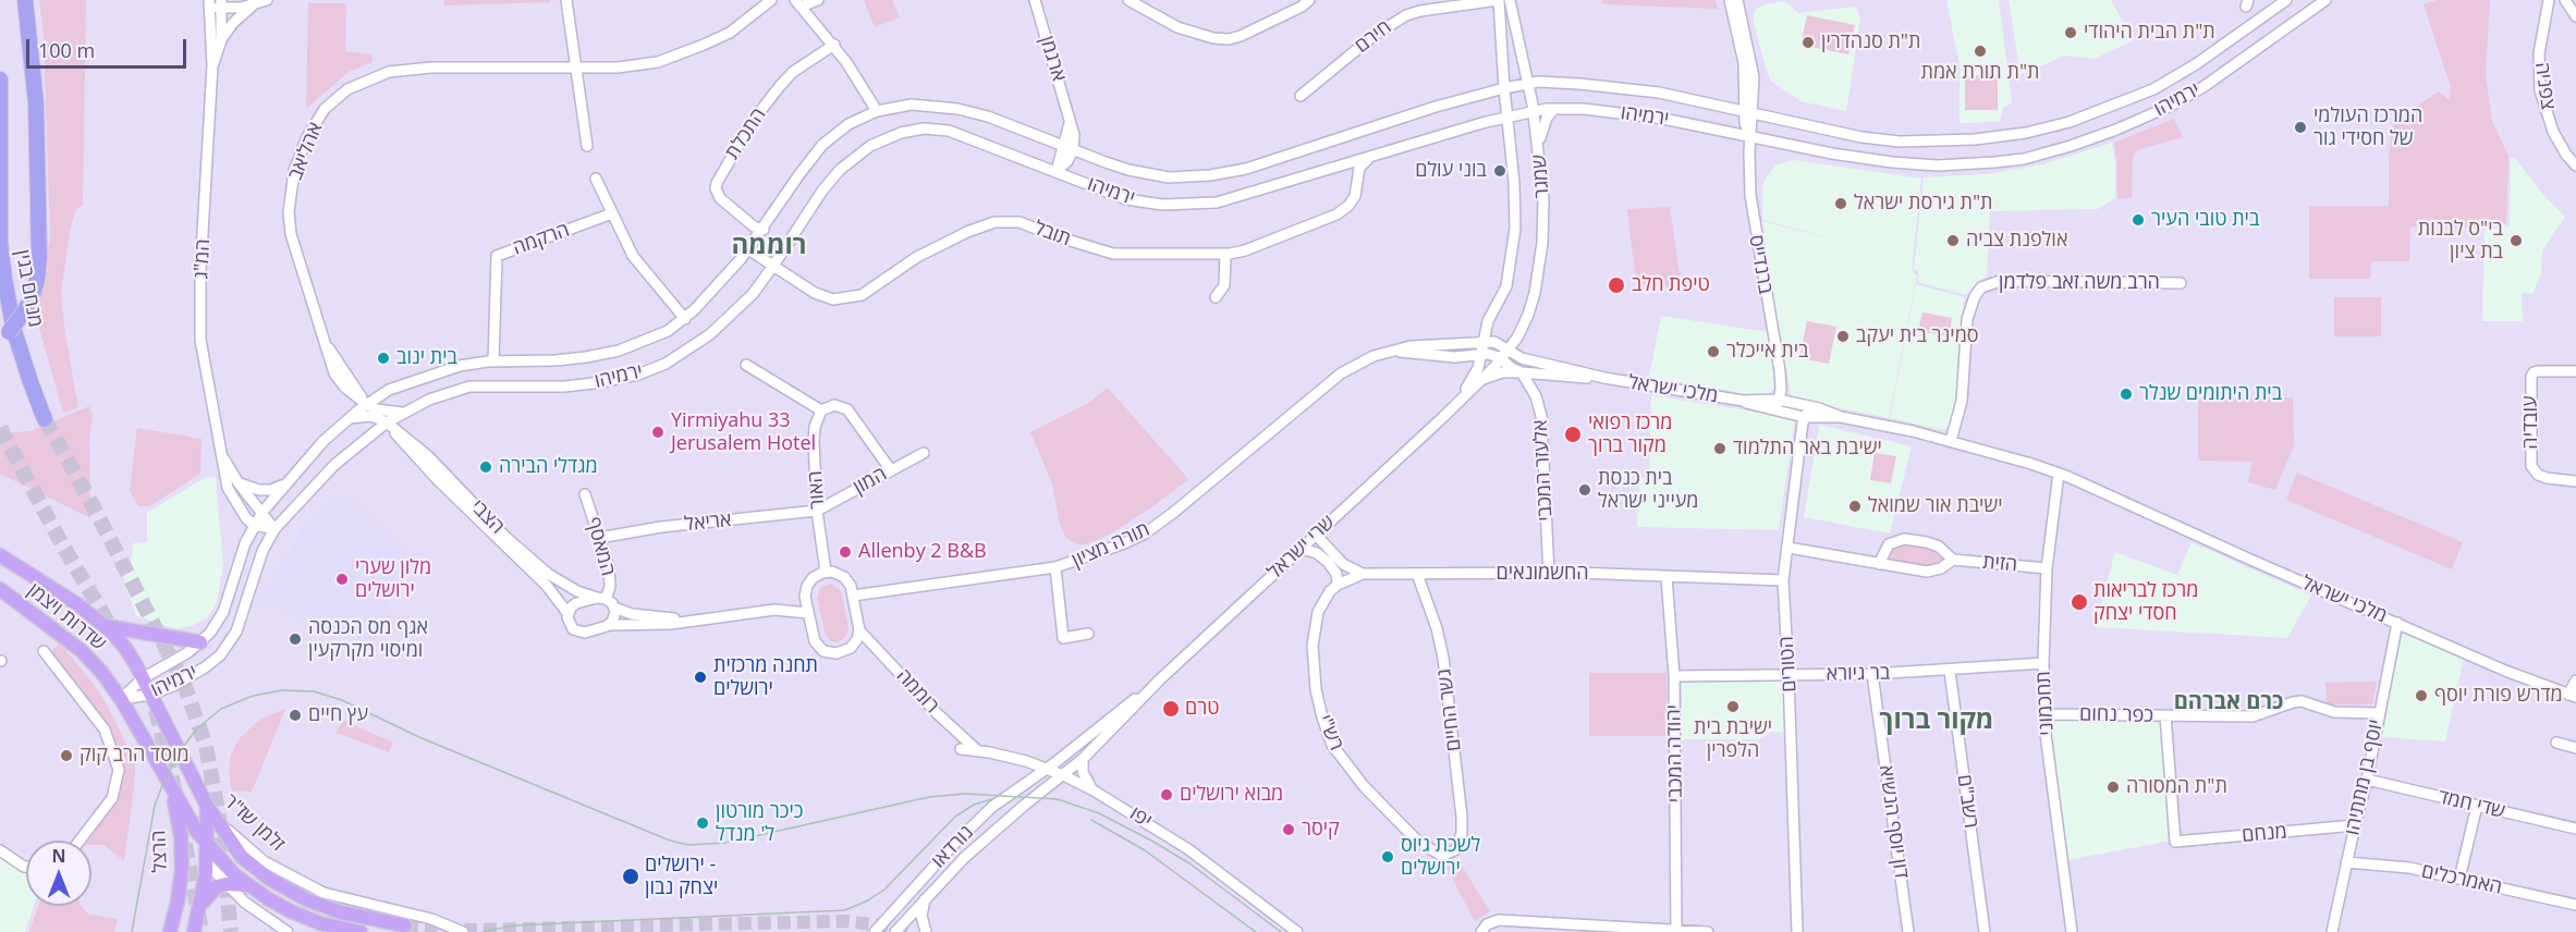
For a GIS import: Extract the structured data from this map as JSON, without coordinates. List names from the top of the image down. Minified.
{"streets":{"highway":["מנחם בגין"],"main road":["שדרות ויצמן","זלמן שז\"ר","הרצל"],"street":["חירם","ארגמן","צפניה","ירמיהו","התכלת","אהליאב","שמגר","תובל","הרקמה","המ\"ג","ברנדייס","הרב משה זאב פלדמן","מלכי ישראל","עובדיה","אלעזר המכבי","המון","האור","הצבי","אריאל","תורה מציון","המאסף","שרי ישראל","הזית","החשמונאים","הטורים","בר גיורא","רוממה","תחכמוני","גשר החיים","כפר נחום","רש\"י","יהודה המכבי","יוסף בן מתתיהו","רשב\"ם","שדי חמד","יפו","דון יוסף הנשיא","מנחם","נורדאו","האמרכלים"]},"crossings":[["חירם","שמגר"],["ארגמן","ירמיהו"],["ירמיהו","התכלת"],["ירמיהו","אהליאב"],["ירמיהו","שמגר"],["ירמיהו","תובל"],["ירמיהו","הרקמה"],["ירמיהו","המ\"ג"],["ירמיהו","ברנדייס"],["ירמיהו","הצבי"],["ירמיהו","שדרות ויצמן"],["אהליאב","הצבי"],["שמגר","מלכי ישראל"],["שמגר","תורה מציון"],["שמגר","שרי ישראל"],["ברנדייס","מלכי ישראל"],["הרב משה זאב פלדמן","מלכי ישראל"],["מלכי ישראל","אלעזר המכבי"],["מלכי ישראל","תורה מציון"],["מלכי ישראל","שרי ישראל"],["מלכי ישראל","הטורים"],["מלכי ישראל","תחכמוני"],["מלכי ישראל","יוסף בן מתתיהו"],["אלעזר המכבי","החשמונאים"],["המון","האור"],["המון","אריאל"],["האור","אריאל"],["האור","תורה מציון"],["האור","רוממה"],["הצבי","המאסף"],["אריאל","המאסף"],["תורה מציון","שרי ישראל"],["תורה מציון","רוממה"],["שרי ישראל","יפו"],["שרי ישראל","נורדאו"],["הזית","הטורים"],["הזית","תחכמוני"],["החשמונאים","הטורים"],["החשמונאים","גשר החיים"],["החשמונאים","יהודה המכבי"],["שדרות ויצמן","זלמן שז\"ר"],["שדרות ויצמן","הרצל"],["הטורים","בר גיורא"],["בר גיורא","תחכמוני"],["בר גיורא","יהודה המכבי"],["בר גיורא","רשב\"ם"],["בר גיורא","דון יוסף הנשיא"],["רוממה","יפו"],["תחכמוני","כפר נחום"],["גשר החיים","רש\"י"],["כפר נחום","יוסף בן מתתיהו"],["כפר נחום","מנחם"],["יוסף בן מתתיהו","שדי חמד"],["יוסף בן מתתיהו","מנחם"],["יוסף בן מתתיהו","האמרכלים"],["יפו","נורדאו"]],"districts":["רוממה","כרם אברהם","מקור ברוך"],"places":["ת\"ת הבית היהודי","ת\"ת סנהדרין","ת\"ת תורת אמת","המרכז העולמי של חסידי גור","בוני עולם","ת\"ת גירסת ישראל","בית טובי העיר","אולפנת צביה","בי\"ס לבנות בת ציון","טיפת חלב","סמינר בית יעקב","בית אייכלר","בית ינוב","בית היתומים שנלר","Yirmiyahu 33 Jerusalem Hotel","מרכז רפואי מקור ברוך","ישיבת באר התלמוד","מגדלי הבירה","בית כנסת מעייני ישראל","ישיבת אור שמואל","Allenby 2 B&B","מלון שערי ירושלים","מרכז לבריאות חסדי יצחק","אגף מס הכנסה ומיסוי מקרקעין","תחנה מרכזית ירושלים","מדרש פורת יוסף","ישיבת בית הלפרין","טרם","עץ חיים","מוסד הרב קוק","ת\"ת המסורה","מבוא ירושלים","כיכר מורטון ל' מנדל","קיסר","לשכת גיוס ירושלים","ירושלים - יצחק נבון"],"scale_bar":"100 m","north":"top"}
